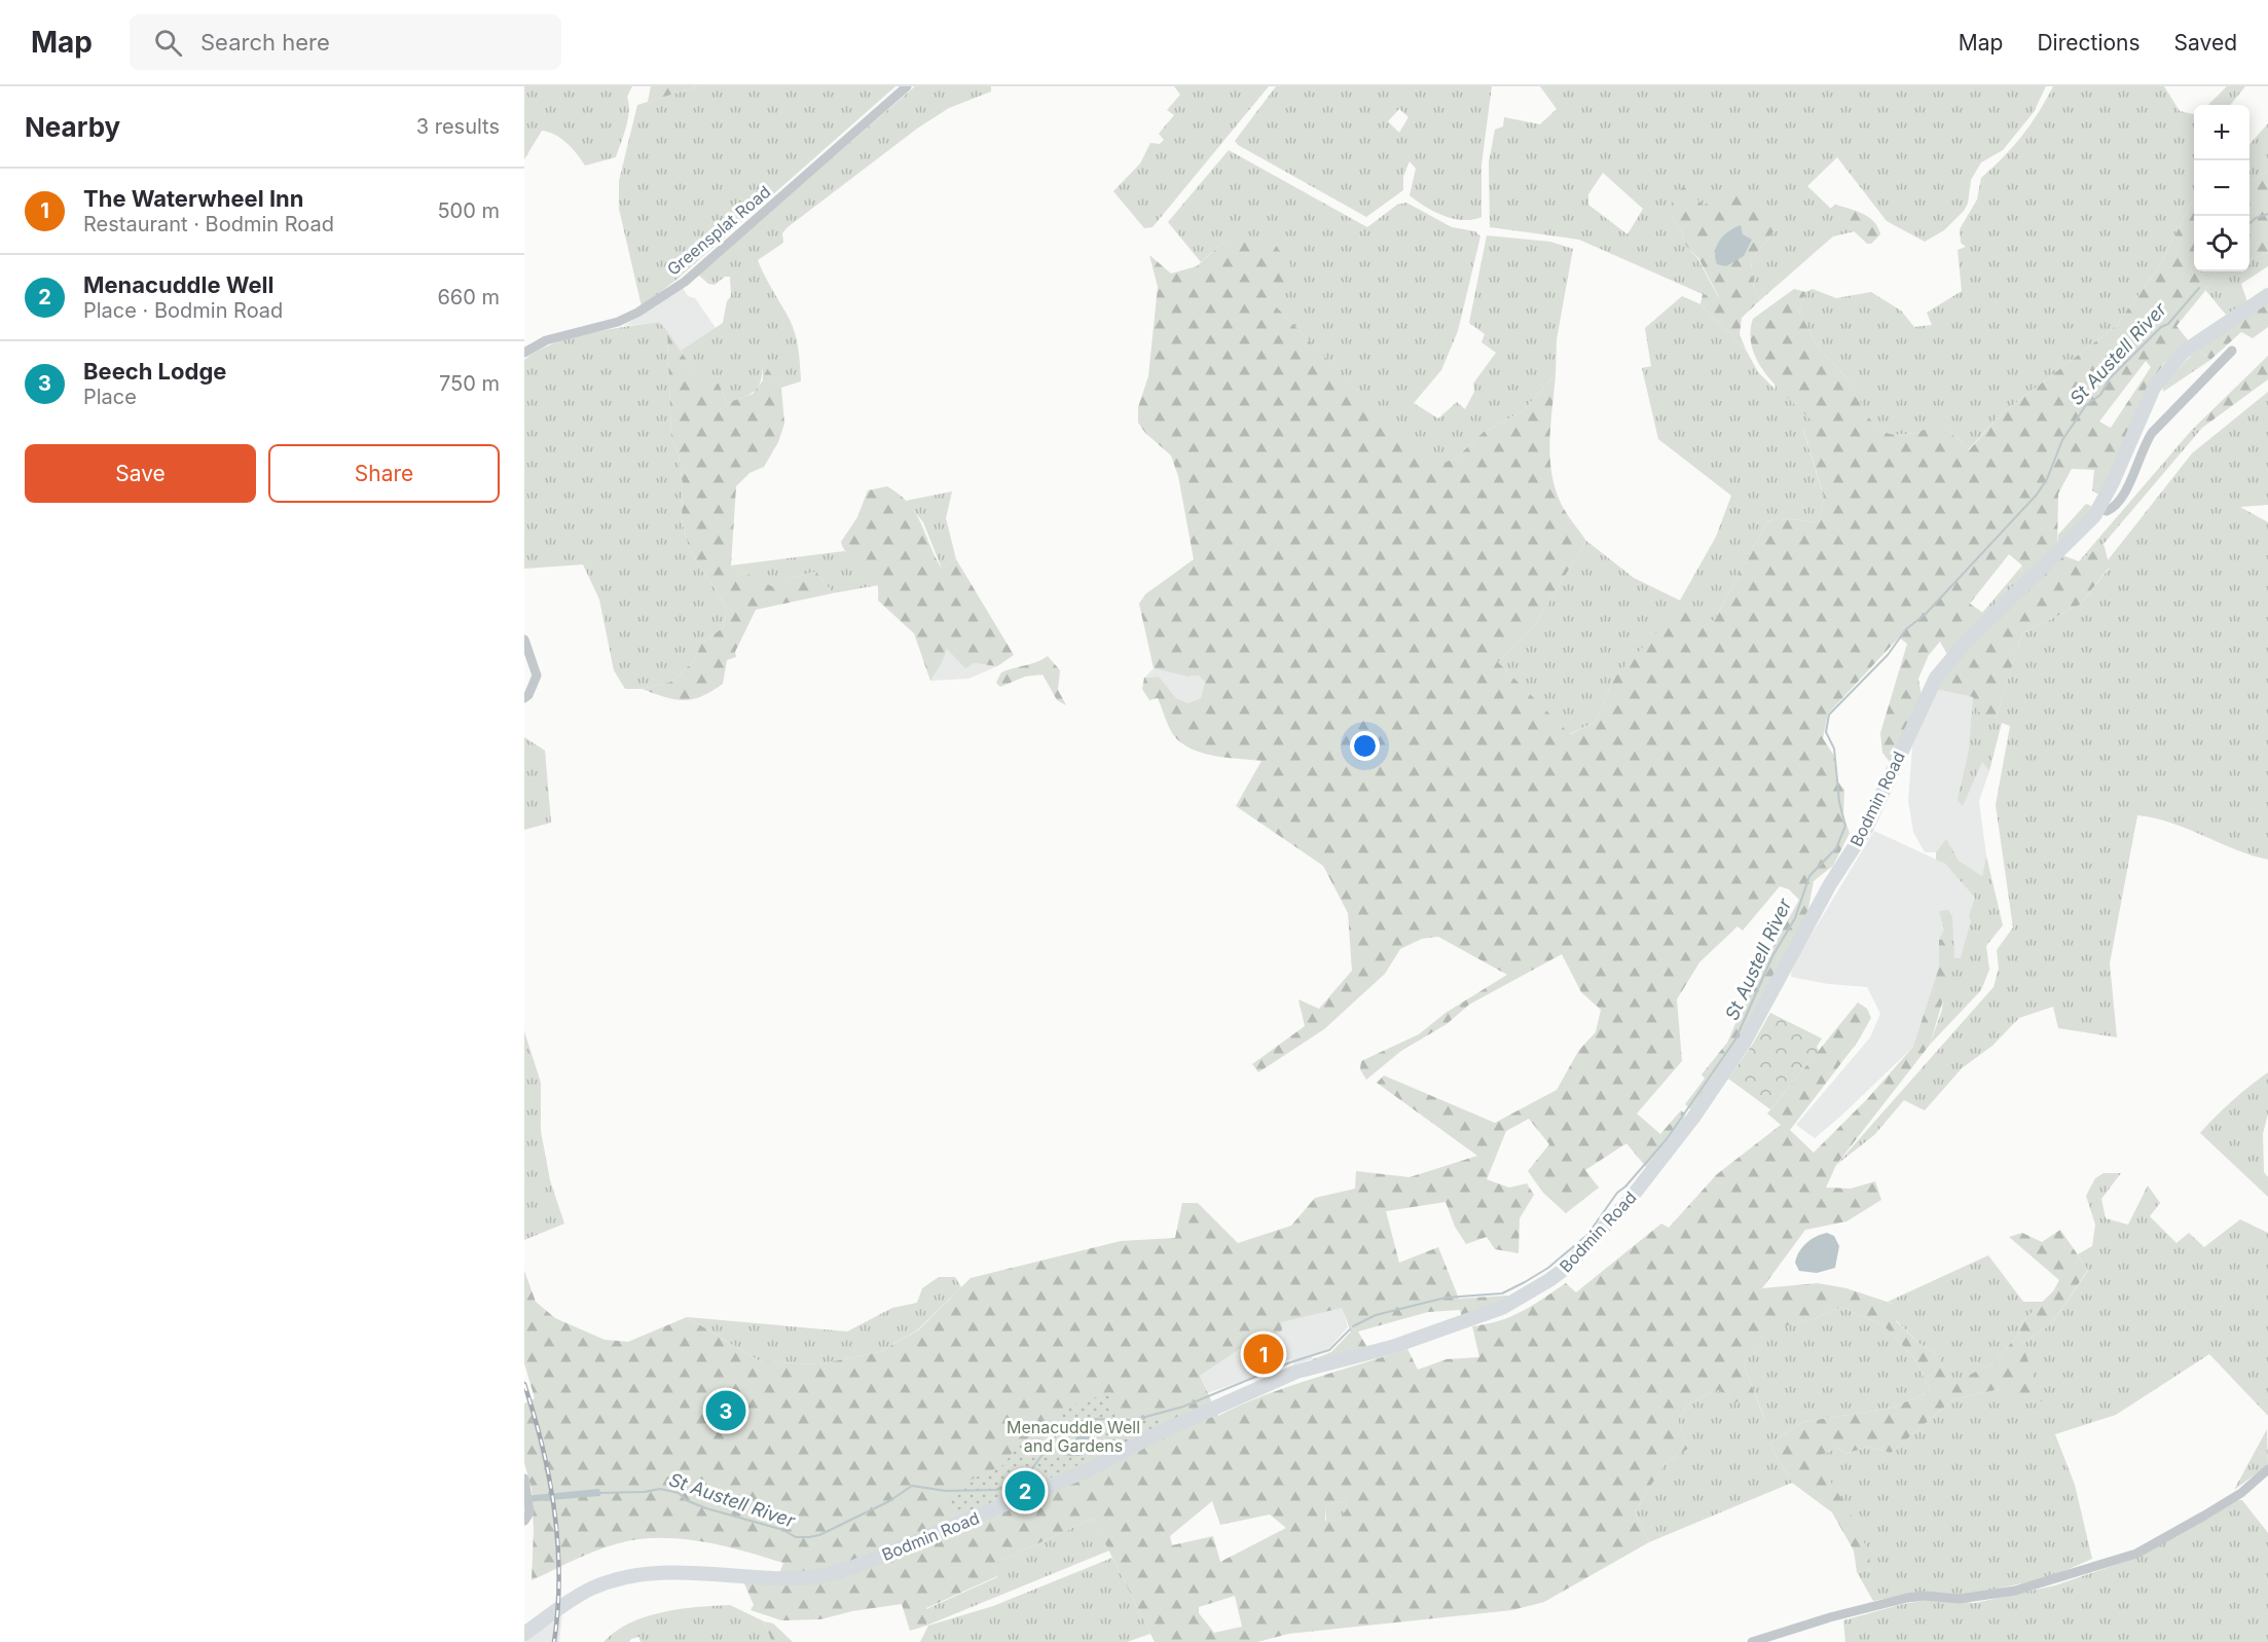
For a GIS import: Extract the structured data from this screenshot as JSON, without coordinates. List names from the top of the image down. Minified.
{"streets":{"main road":["Bodmin Road"],"street":["Greensplat Road"]},"water":["St Austell River"],"parks":["Menacuddle Well and Gardens"],"page":{"header":"Map","search":"Search here","nav":["Map","Directions","Saved"],"heading":["Nearby","3 results"],"map_buttons":["+","−"],"list":[{"mark":"1","name":"The Waterwheel Inn","note":"Restaurant · Bodmin Road","value":"500 m"},{"mark":"2","name":"Menacuddle Well","note":"Place · Bodmin Road","value":"660 m"},{"mark":"3","name":"Beech Lodge","note":"Place","value":"750 m"}],"buttons":["Save","Share"],"pins":["1","3","2"]}}
